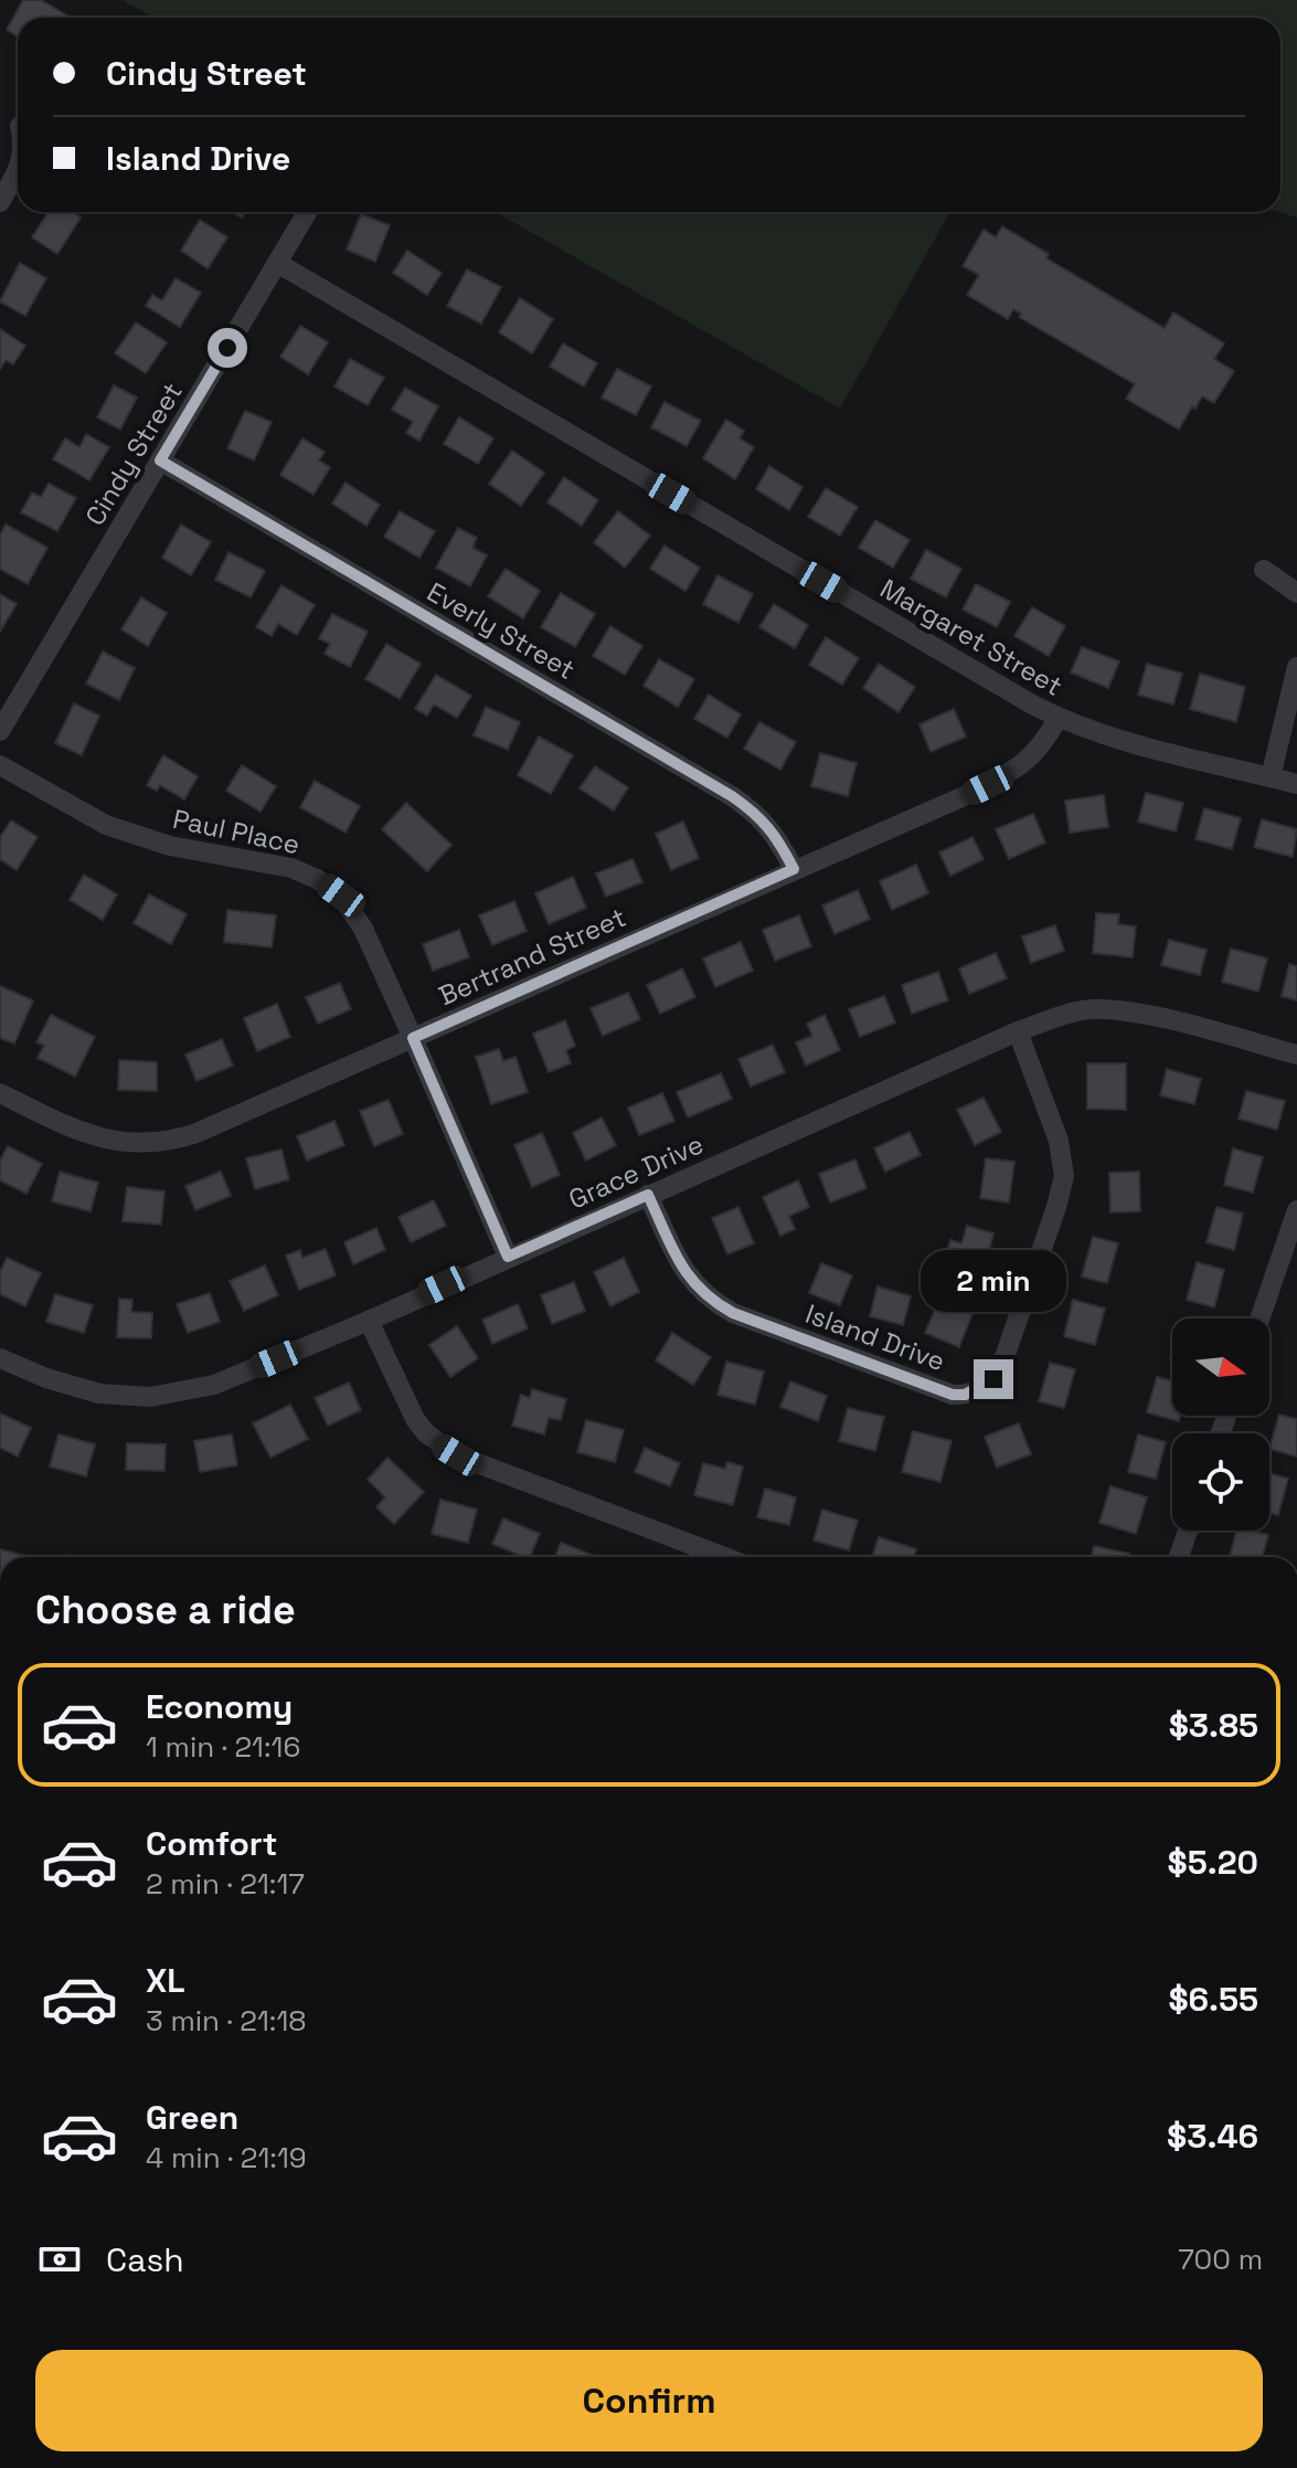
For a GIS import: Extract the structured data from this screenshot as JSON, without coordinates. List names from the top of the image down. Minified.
{"streets":{"street":["Cindy Street","Everly Street","Margaret Street","Paul Place","Bertrand Street","Grace Drive","Island Drive"]},"crossings":[["Cindy Street","Everly Street"],["Cindy Street","Margaret Street"],["Everly Street","Bertrand Street"],["Margaret Street","Bertrand Street"],["Paul Place","Bertrand Street"],["Paul Place","Grace Drive"],["Grace Drive","Island Drive"]],"north":"right","page":{"banner":["Cindy Street","Island Drive"],"bubble":"2 min","heading":"Choose a ride","list":[{"name":"Economy","note":"1 min · 21:16","value":"$3.85"},{"name":"Comfort","note":"2 min · 21:17","value":"$5.20"},{"name":"XL","note":"3 min · 21:18","value":"$6.55"},{"name":"Green","note":"4 min · 21:19","value":"$3.46"}],"pay":["Cash","700 m"],"buttons":"Confirm"}}
